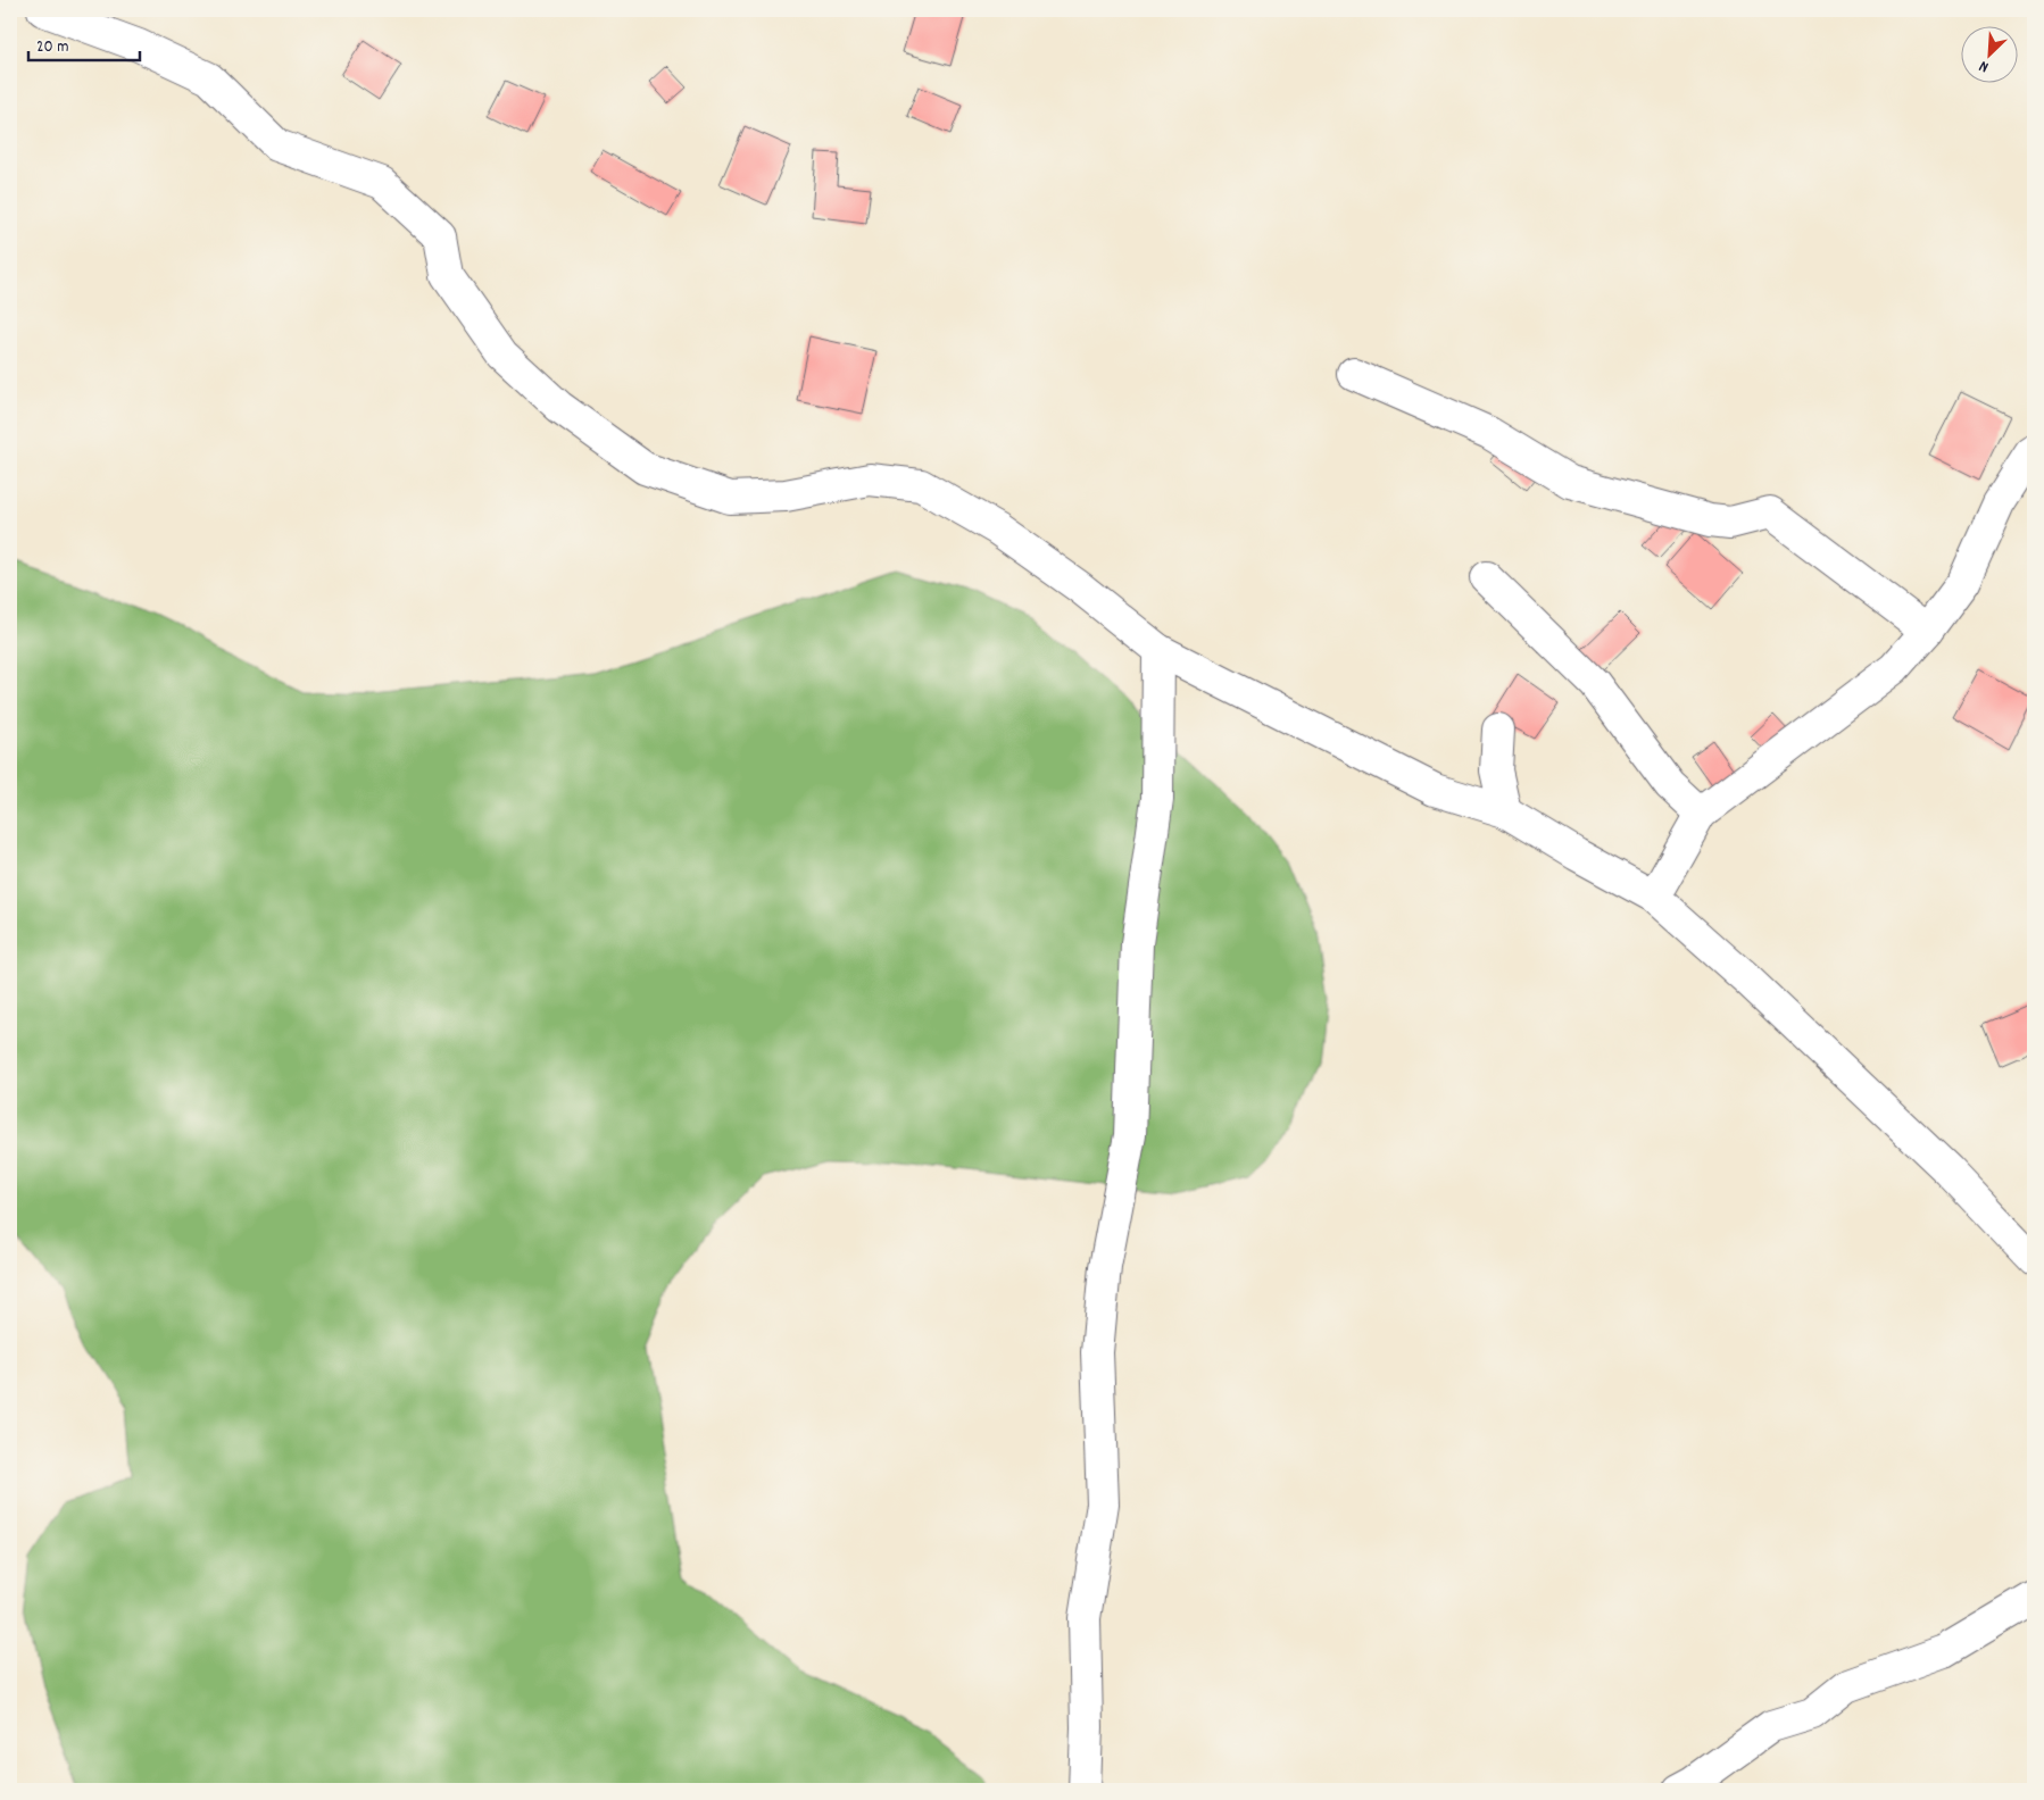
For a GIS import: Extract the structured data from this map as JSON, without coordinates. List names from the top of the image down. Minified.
{"scale_bar":"20 m","north":"bottom left"}
